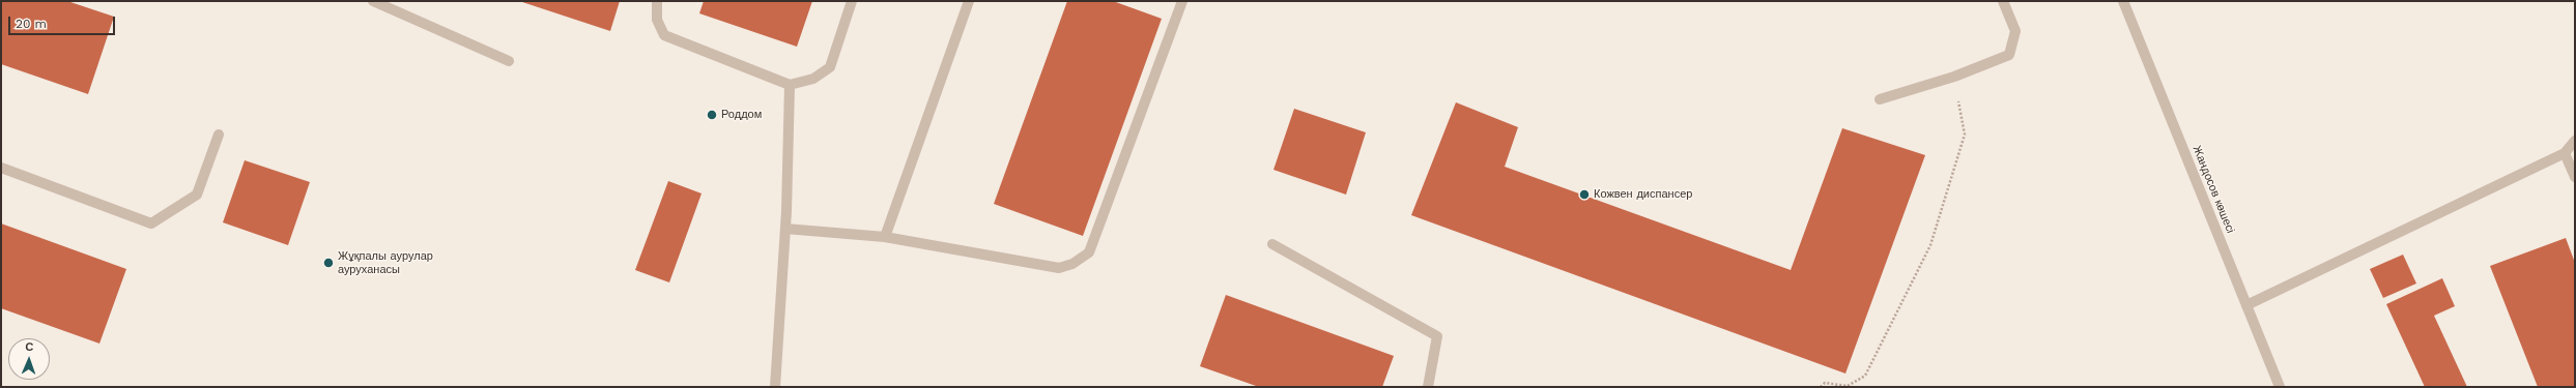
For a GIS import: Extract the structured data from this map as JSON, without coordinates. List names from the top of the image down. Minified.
{"streets":{"street":["Жандосов көшесі"]},"places":["Роддом","Кожвен диспансер","Жұқпалы аурулар ауруханасы"],"scale_bar":"20 m","north":"top"}
